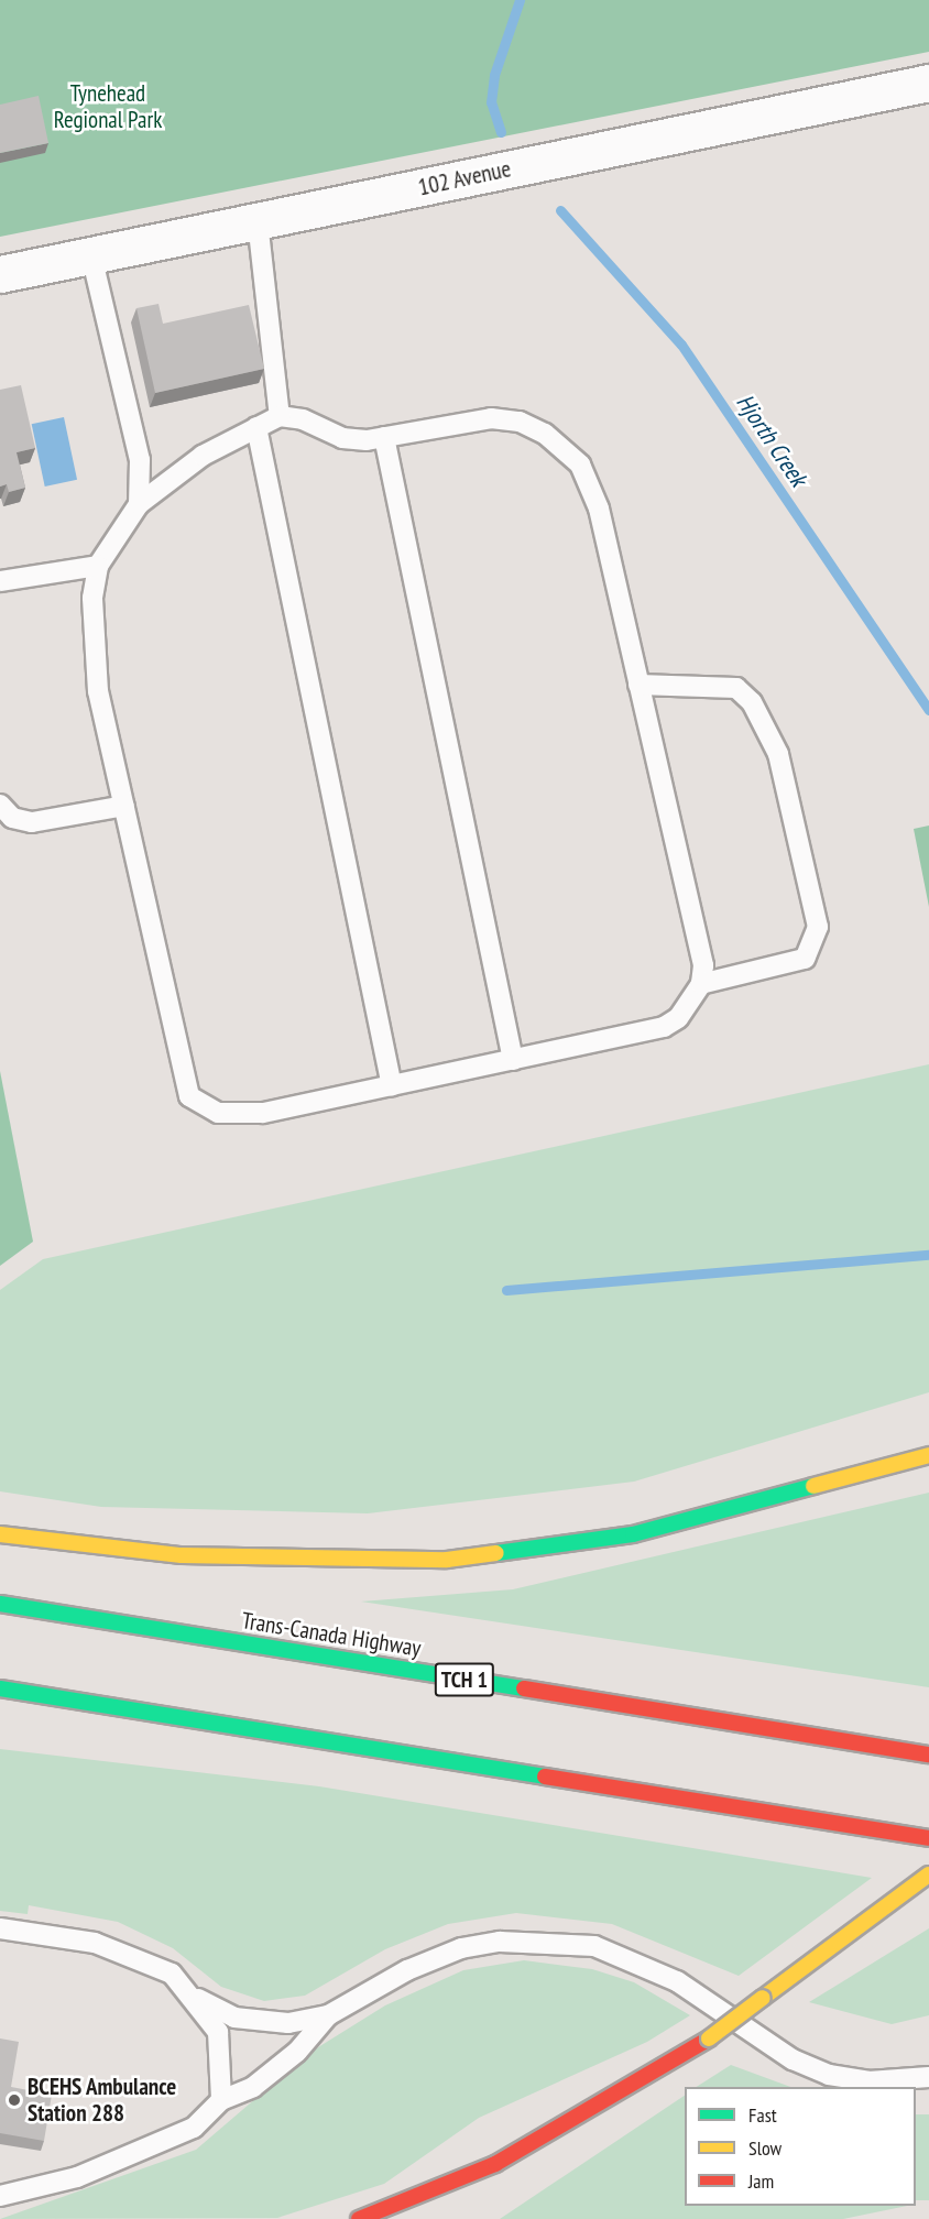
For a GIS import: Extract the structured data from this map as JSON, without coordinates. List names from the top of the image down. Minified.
{"streets":{"highway":["Trans-Canada Highway","TCH 1"],"street":["102 Avenue"]},"water":["Hjorth Creek"],"parks":["Tynehead Regional Park"],"places":["BCEHS Ambulance Station 288"],"legend":["Fast","Slow","Jam"]}
